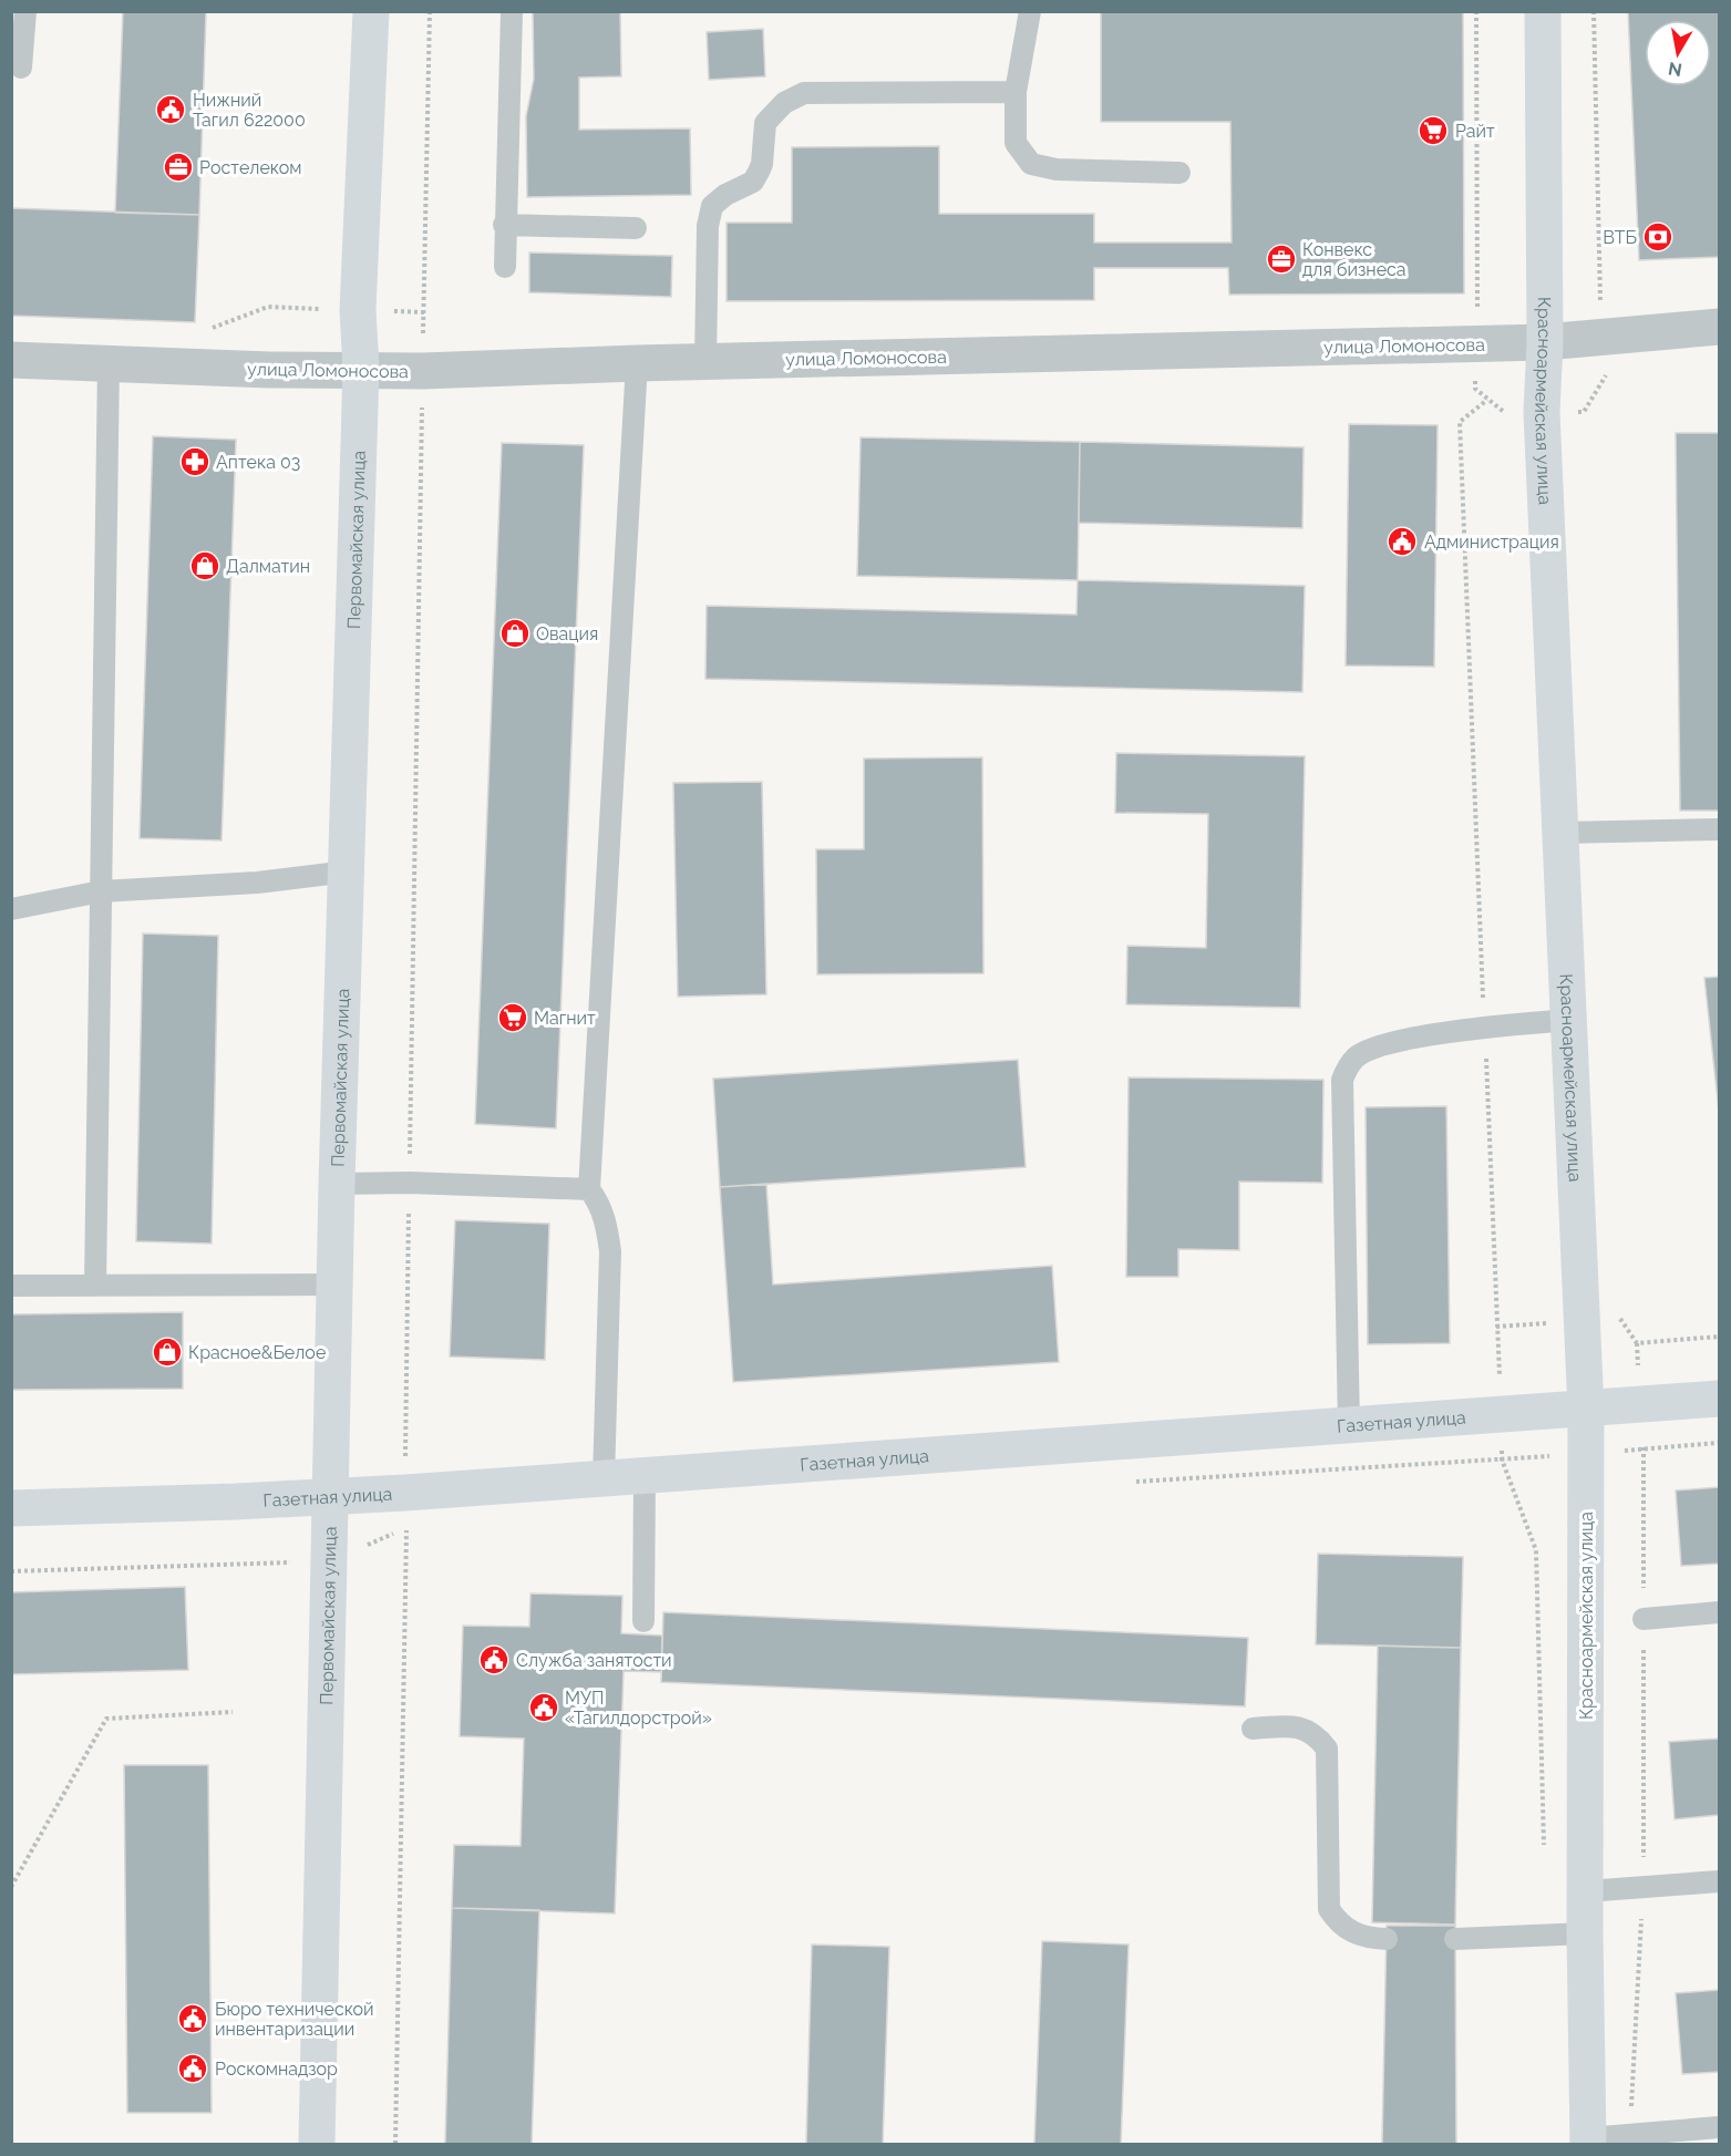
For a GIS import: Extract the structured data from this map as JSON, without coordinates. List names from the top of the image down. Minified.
{"streets":{"street":["улица Ломоносова","Красноармейская улица","Первомайская улица","Газетная улица"]},"crossings":[["улица Ломоносова","Красноармейская улица"],["улица Ломоносова","Первомайская улица"],["Красноармейская улица","Газетная улица"],["Первомайская улица","Газетная улица"]],"places":{"public building":["Нижний Тагил 622000","Администрация","Служба занятости","МУП «Тагилдорстрой»","Бюро технической инвентаризации","Роскомнадзор"],"supermarket":["Райт","Магнит"],"office":["Ростелеком","Конвекс для бизнеса"],"bank":["ВТБ"],"pharmacy":["Аптека 03"],"shop":["Далматин","Овация","Красное&Белое"]},"north":"bottom"}
